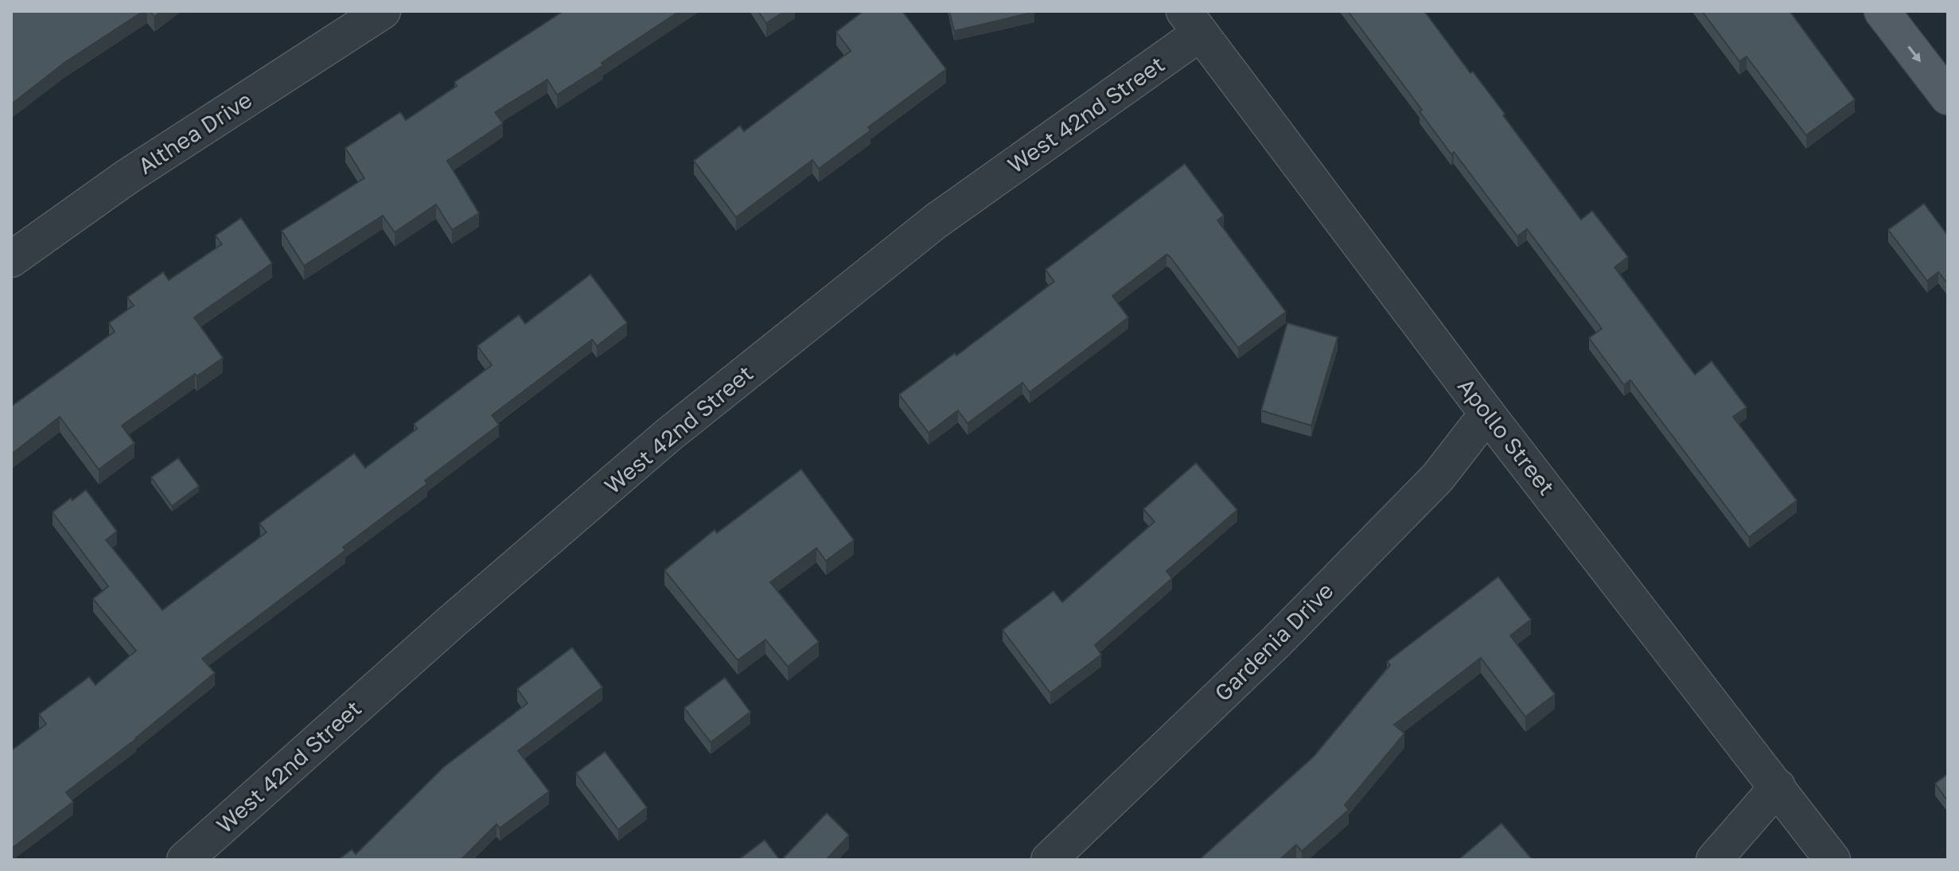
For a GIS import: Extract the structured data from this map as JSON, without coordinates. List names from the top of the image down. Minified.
{"streets":{"street":["West 42nd Street","Althea Drive","Apollo Street","Gardenia Drive"]},"crossings":[["West 42nd Street","Apollo Street"],["Apollo Street","Gardenia Drive"]]}
